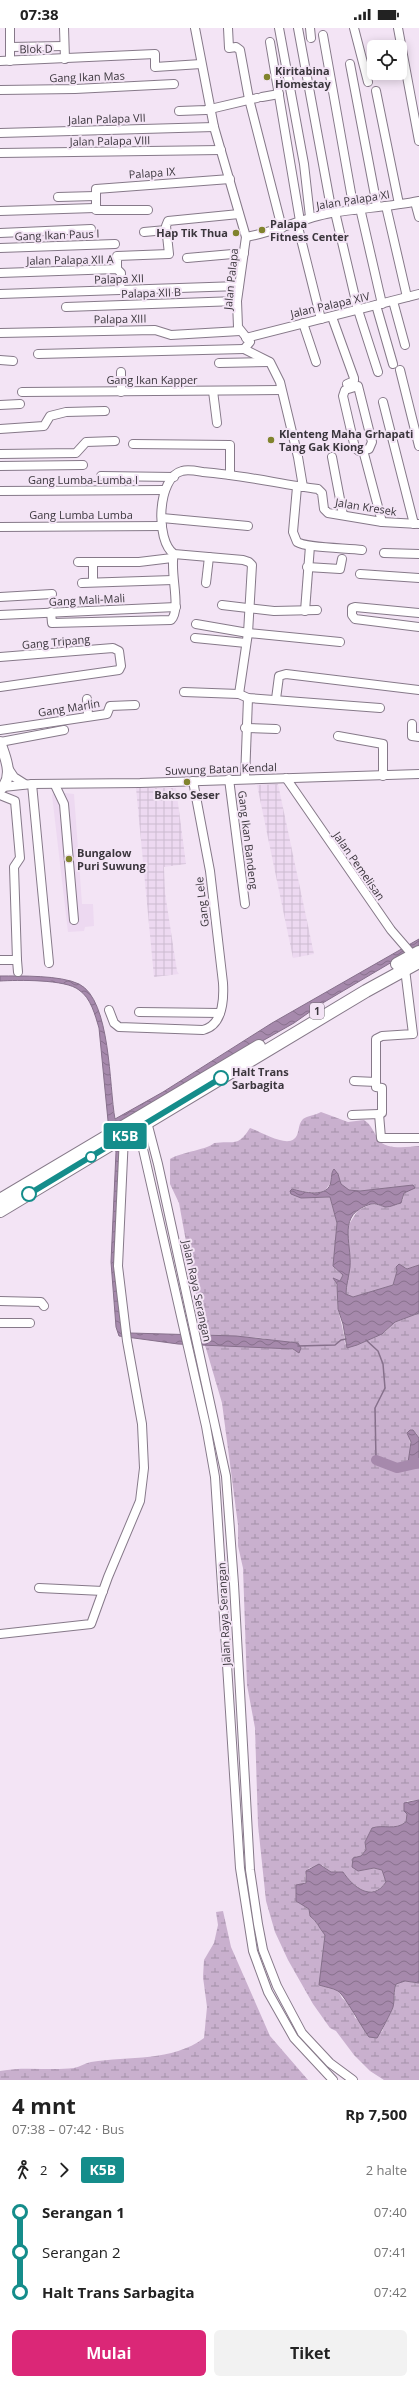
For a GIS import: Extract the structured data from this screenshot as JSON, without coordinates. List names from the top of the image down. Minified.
{"streets":{"highway":["1"],"street":["Blok D","Gang Ikan Mas","Jalan Palapa VII","Jalan Palapa VIII","Palapa IX","Jalan Palapa XI","Gang Ikan Paus I","Jalan Palapa XII A","Palapa XII","Jalan Palapa","Palapa XII B","Jalan Palapa XIV","Palapa XIII","Gang Ikan Kapper","Gang Lumba-Lumba I","Jalan Kresek","Gang Lumba Lumba","Gang Mali-Mali","Gang Tripang","Gang Marlin","Suwung Batan Kendal","Gang Ikan Bandeng","Jalan Pemelisan","Gang Lele","Jalan Raya Serangan"]},"crossings":[["Jalan Palapa VII","Jalan Palapa"],["Jalan Palapa VIII","Jalan Palapa"],["Palapa IX","Jalan Palapa"],["Jalan Palapa XI","Jalan Palapa"],["Jalan Palapa XII A","Palapa XII"],["Palapa XII","Jalan Palapa"],["Jalan Palapa","Palapa XII B"],["Jalan Palapa","Palapa XIII"],["Suwung Batan Kendal","Gang Ikan Bandeng"],["Suwung Batan Kendal","Jalan Pemelisan"],["Suwung Batan Kendal","Gang Lele"],["Jalan Pemelisan","1"],["1","Jalan Raya Serangan"]],"places":["Kiritabina Homestay","Palapa Fitness Center","Hap Tik Thua","Klenteng Maha Grhapati Tang Gak Kiong","Bakso Seser","Bungalow Puri Suwung","Halt Trans Sarbagita"],"lines":["bus line K5B"],"page":{"status":"07:38","on_map":"K5B","heading":["4 mnt","07:38 – 07:42 · Bus","Rp 7,500"],"legs":["2","K5B","2 halte"],"list":[{"name":"Serangan 1","value":"07:40"},{"name":"Serangan 2","value":"07:41"},{"name":"Halt Trans Sarbagita","value":"07:42"}],"buttons":["Mulai","Tiket"]}}
